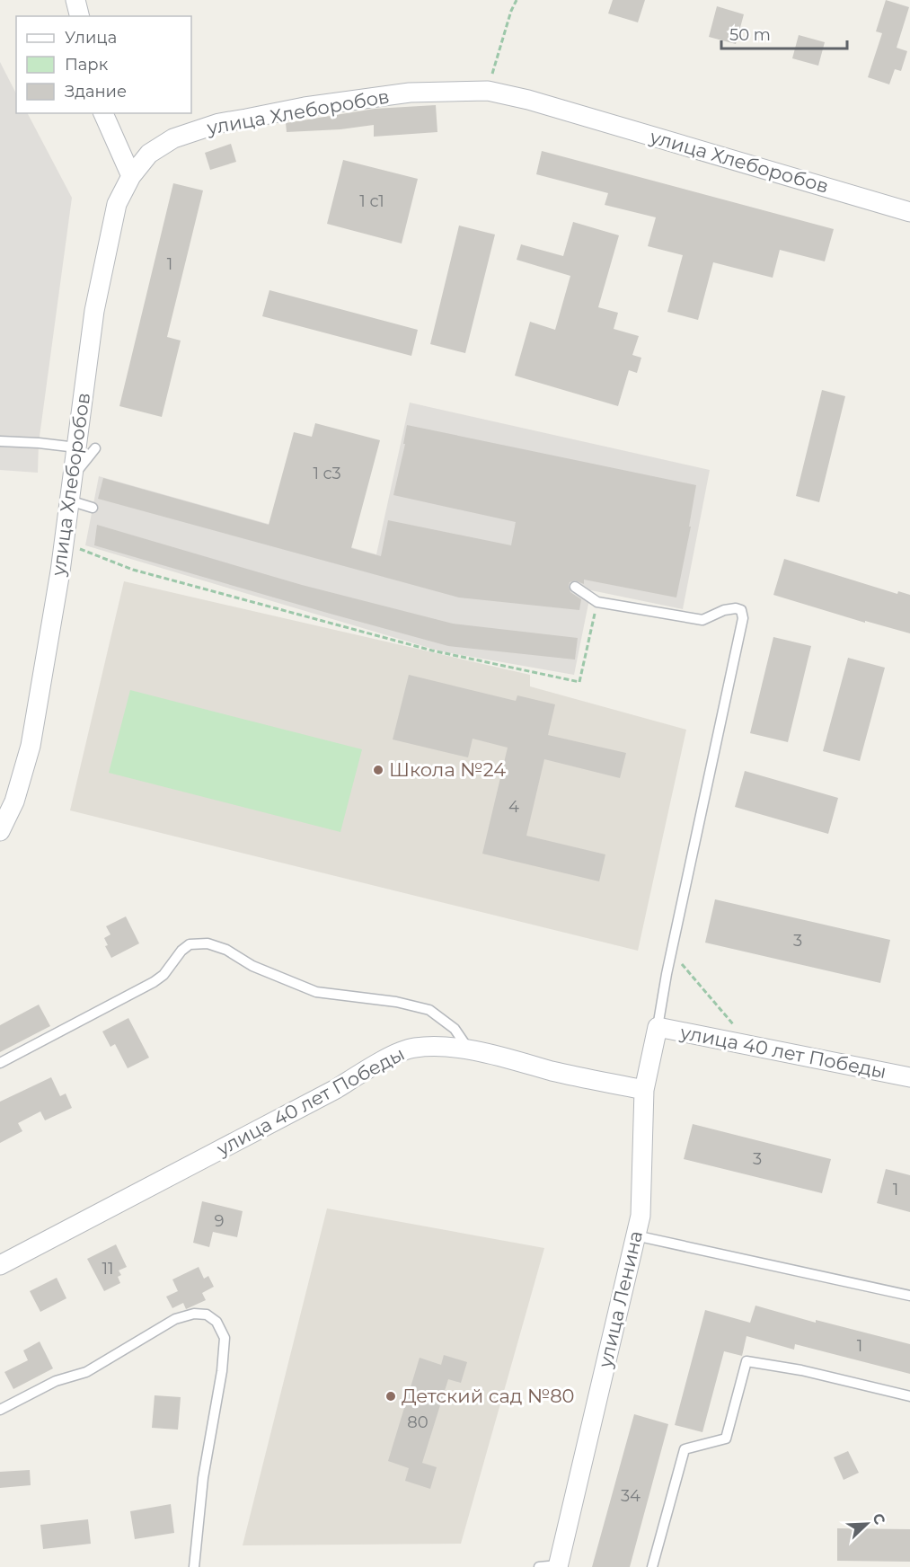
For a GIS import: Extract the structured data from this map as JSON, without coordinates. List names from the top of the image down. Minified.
{"streets":{"street":["улица Хлеборобов","улица 40 лет Победы","улица Ленина"]},"crossings":[["улица 40 лет Победы","улица Ленина"]],"places":["Школа №24","Детский сад №80"],"house_numbers":["1 с1","1","1 с3","4","3","3","1","9","11","1","80","34"],"legend":["Улица","Парк","Здание"],"scale_bar":"50 m","north":"top right"}
